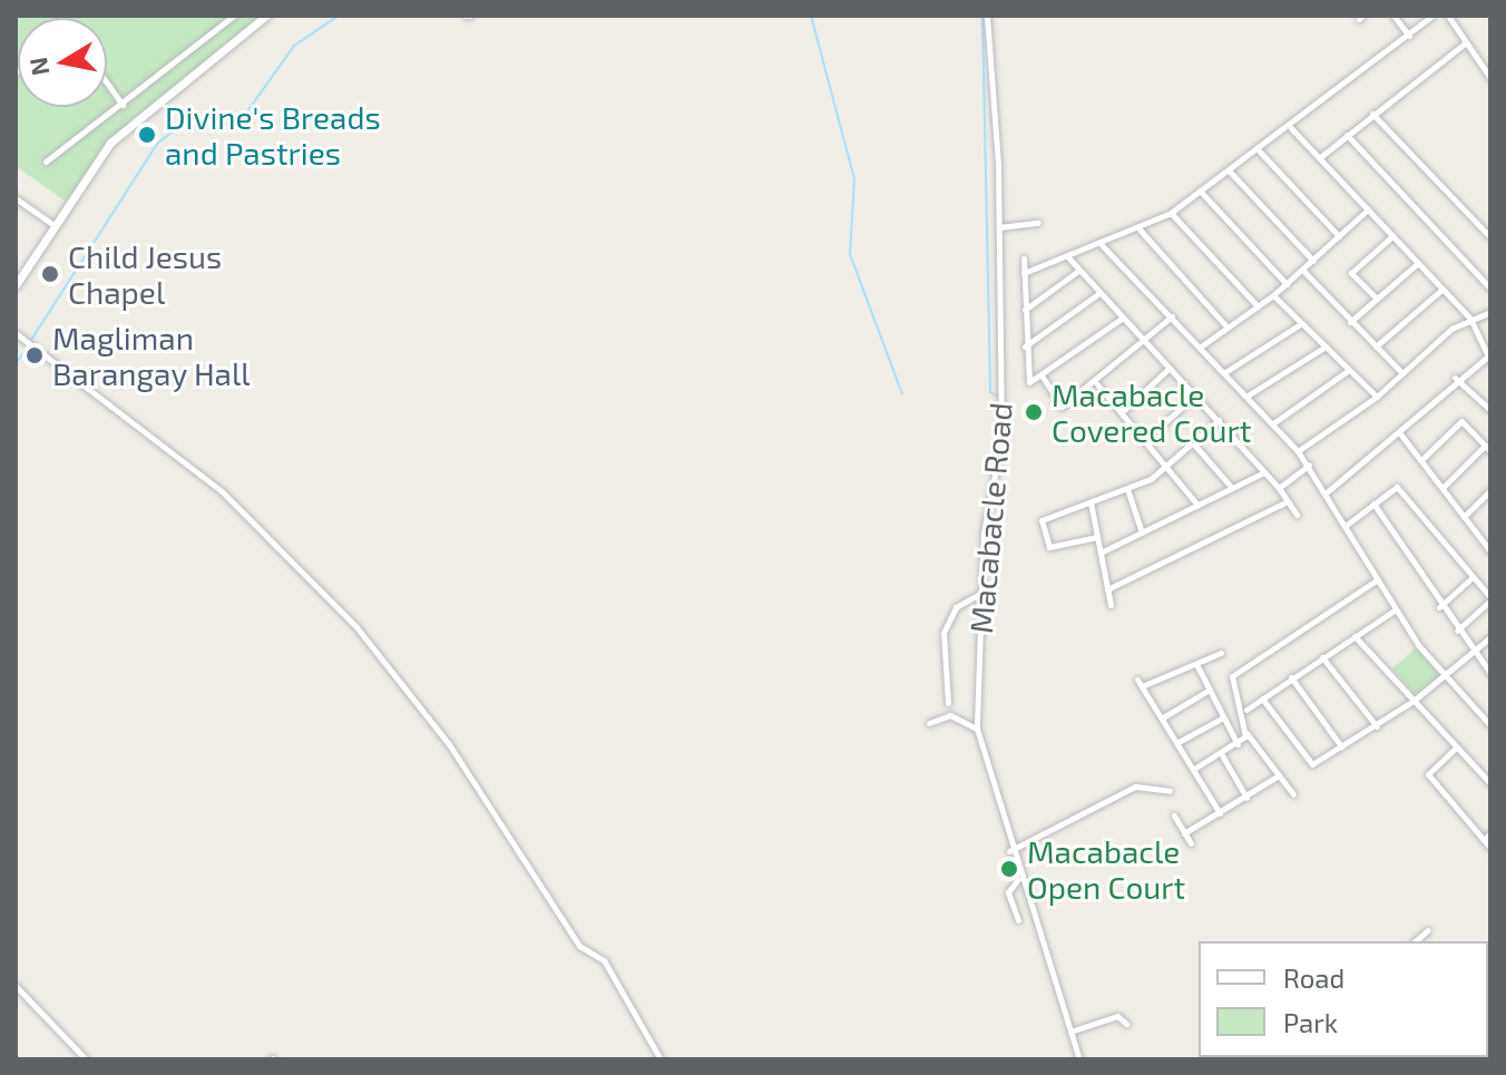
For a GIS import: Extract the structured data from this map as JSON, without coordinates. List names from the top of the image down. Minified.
{"streets":{"street":["Macabacle Road"]},"places":["Divine's Breads and Pastries","Child Jesus Chapel","Magliman Barangay Hall","Macabacle Covered Court","Macabacle Open Court"],"legend":["Road","Park"],"north":"left"}
